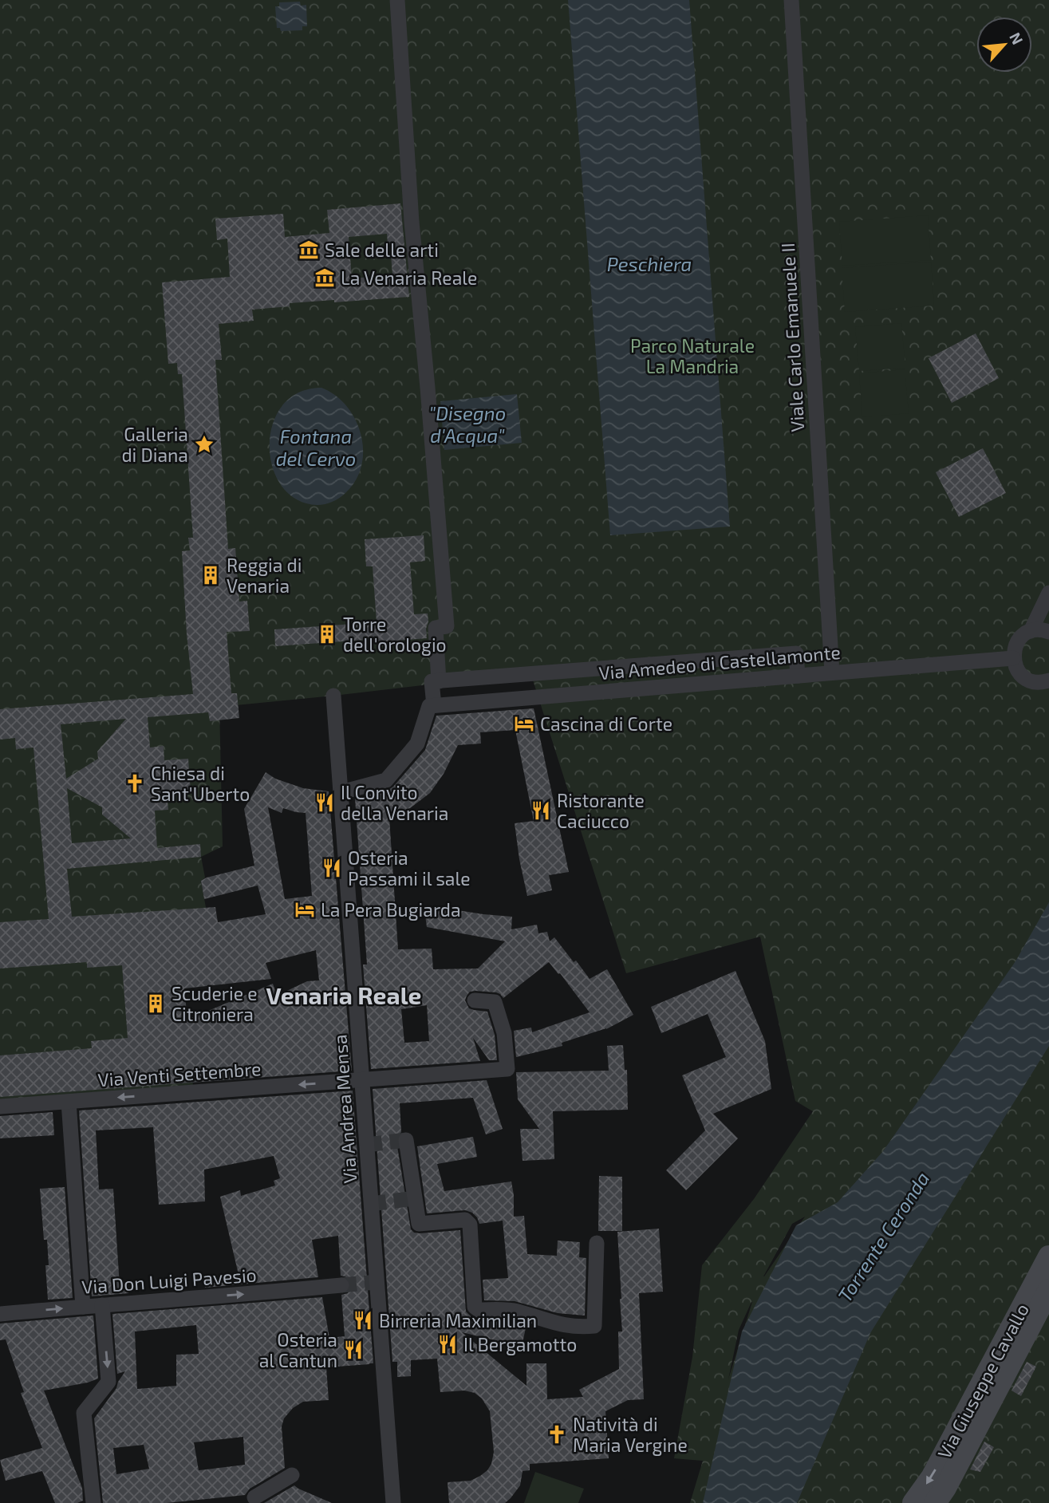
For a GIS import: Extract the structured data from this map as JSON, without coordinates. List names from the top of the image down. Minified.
{"streets":{"street":["Viale Carlo Emanuele II","Via Amedeo di Castellamonte","Via Venti Settembre","Via Andrea Mensa","Via Don Luigi Pavesio","Via Giuseppe Cavallo"]},"crossings":[["Viale Carlo Emanuele II","Via Amedeo di Castellamonte"],["Via Venti Settembre","Via Andrea Mensa"]],"one_way":["Via Venti Settembre","Via Don Luigi Pavesio"],"districts":["Venaria Reale"],"water":["Peschiera","\"Disegno d'Acqua\"","Fontana del Cervo","Torrente Ceronda"],"parks":["Parco Naturale La Mandria"],"places":{"museum":["Sale delle arti","La Venaria Reale"],"place":["Galleria di Diana"],"building":["Reggia di Venaria","Torre dell'orologio","Scuderie e Citroniera"],"hotel":["Cascina di Corte","La Pera Bugiarda"],"church":["Chiesa di Sant'Uberto","Natività di Maria Vergine"],"restaurant":["Il Convito della Venaria","Ristorante Caciucco","Osteria Passami il sale","Birreria Maximilian","Il Bergamotto","Osteria al Cantun"]},"north":"top right"}
